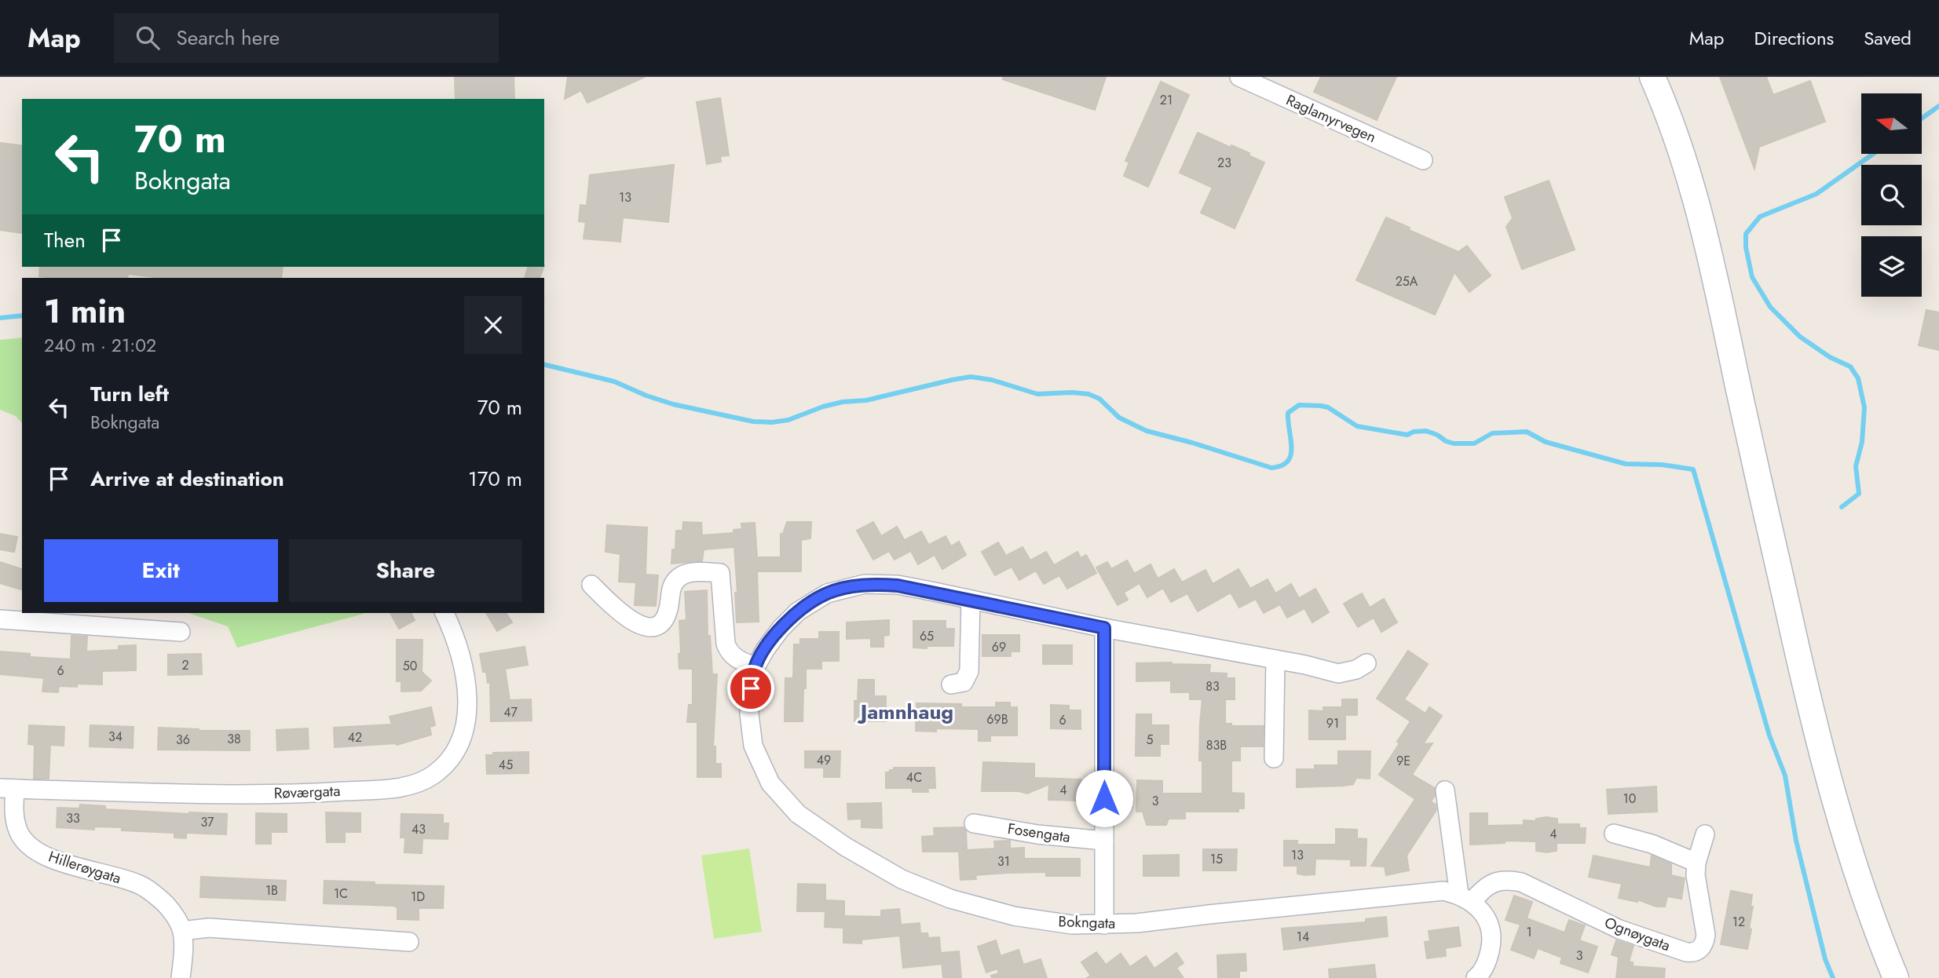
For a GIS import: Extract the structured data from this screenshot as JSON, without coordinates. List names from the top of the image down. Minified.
{"streets":{"street":["Raglamyrvegen","Røværgata","Fosengata","Hillerøygata","Bokngata","Ognøygata"]},"crossings":[["Røværgata","Hillerøygata"],["Bokngata","Ognøygata"]],"districts":["Jamnhaug"],"house_numbers":["21","23","13","25A","65","69","2","50","6","83","47","69B","6","91","34","42","38","36","5","83B","49","9E","45","4C","4","10","3","33","37","43","4","13","15","31","1B","1C","1D","12","1","14","3"],"north":"left","page":{"header":"Map","search":"Search here","nav":["Map","Directions","Saved"],"turn":["70 m","Bokngata"],"then":"Then","heading":["1 min","240 m · 21:02"],"list":[{"name":"Turn left","note":"Bokngata","value":"70 m"},{"name":"Arrive at destination","value":"170 m"}],"buttons":["Exit","Share"]}}
